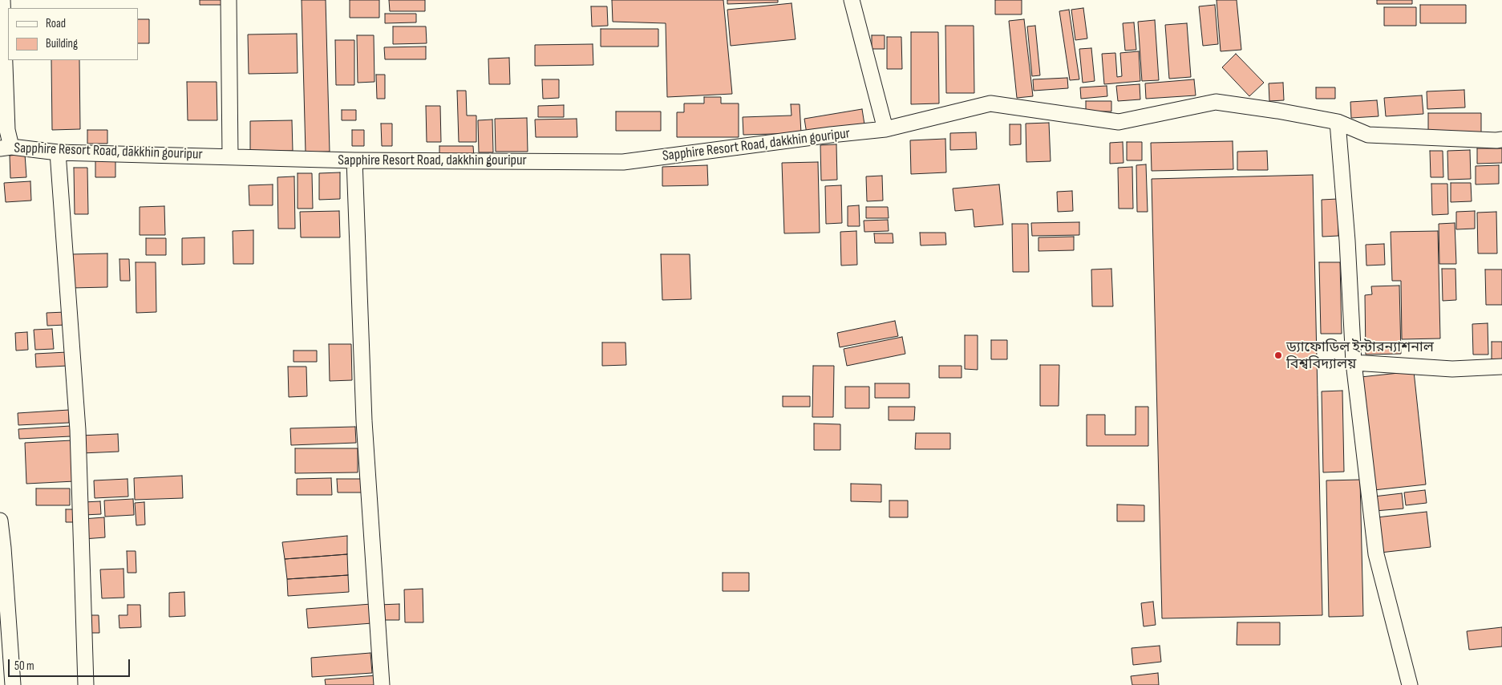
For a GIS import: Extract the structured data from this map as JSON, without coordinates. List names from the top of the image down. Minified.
{"streets":{"street":["Sapphire Resort Road, dakkhin gouripur"]},"places":["ড্যাফোডিল ইন্টারন্যাশনাল বিশ্ববিদ্যালয়"],"legend":["Road","Building"],"scale_bar":"50 m"}
